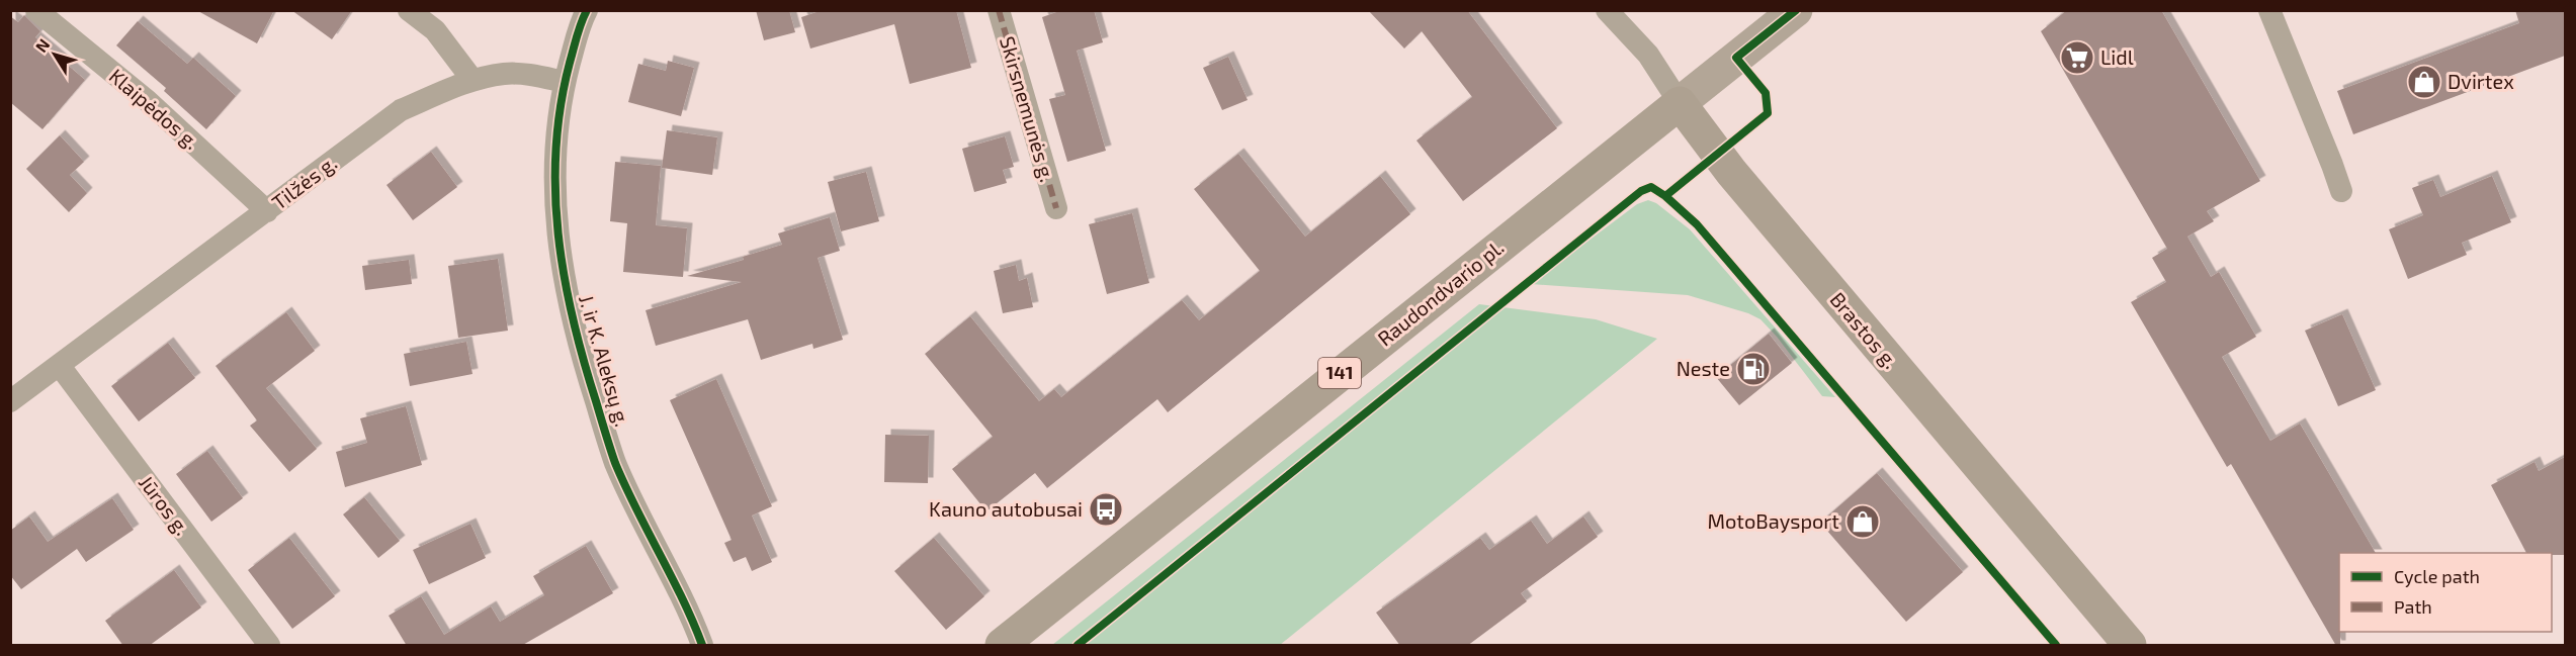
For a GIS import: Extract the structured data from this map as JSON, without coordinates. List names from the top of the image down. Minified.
{"streets":{"main road":["Raudondvario pl.","Brastos g.","141"],"street":["Klaipėdos g.","Skirsnemunės g.","Tilžės g.","J. ir K. Aleksų g.","Jūros g."]},"crossings":[["Klaipėdos g.","Tilžės g."],["Tilžės g.","J. ir K. Aleksų g."],["Tilžės g.","Jūros g."],["Raudondvario pl.","Brastos g."]],"places":{"supermarket":["Lidl"],"shop":["Dvirtex","MotoBaysport"],"fuel station":["Neste"],"bus stop":["Kauno autobusai"]},"legend":["Cycle path","Path"],"north":"top left"}
